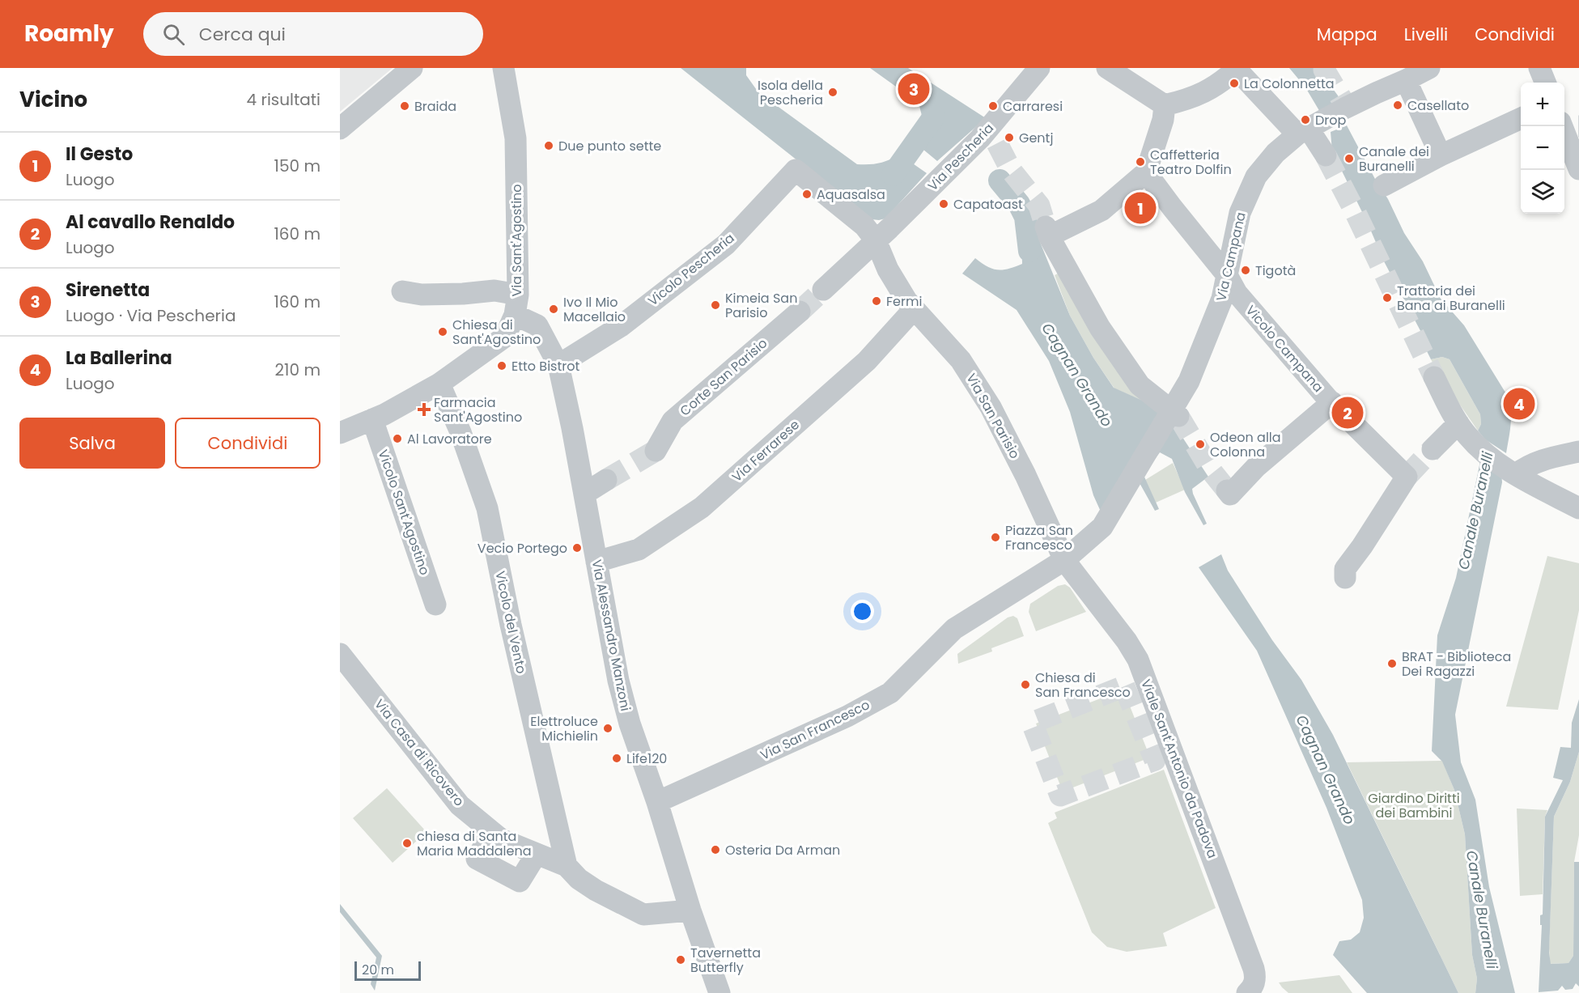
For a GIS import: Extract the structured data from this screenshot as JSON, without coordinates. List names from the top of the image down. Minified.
{"streets":{"street":["Via Pescheria","Via Sant'Agostino","Via Campana","Vicolo Pescheria","Vicolo Campana","Corte San Parisio","Via San Parisio","Via Ferrarese","Vicolo Sant'Agostino","Vicolo del Vento","Via Alessandro Manzoni","Via San Francesco","Via Casa di Ricovero","Viale Sant'Antonio da Padova"]},"crossings":[["Via Pescheria","Vicolo Pescheria"],["Via Pescheria","Via San Parisio"],["Via Sant'Agostino","Vicolo Sant'Agostino"],["Via Sant'Agostino","Vicolo del Vento"],["Via Sant'Agostino","Via Alessandro Manzoni"],["Via Campana","Vicolo Campana"],["Via Campana","Via San Parisio"],["Via Campana","Via San Francesco"],["Via Campana","Viale Sant'Antonio da Padova"],["Vicolo Pescheria","Via San Parisio"],["Vicolo Pescheria","Via Alessandro Manzoni"],["Via San Parisio","Via Ferrarese"],["Via San Parisio","Via San Francesco"],["Via San Parisio","Viale Sant'Antonio da Padova"],["Via Ferrarese","Via Alessandro Manzoni"],["Vicolo del Vento","Via Casa di Ricovero"],["Via Alessandro Manzoni","Via San Francesco"],["Via Alessandro Manzoni","Via Casa di Ricovero"],["Via San Francesco","Viale Sant'Antonio da Padova"]],"water":["Cagnan Grando","Canale Buranelli"],"parks":["Giardino Diritti dei Bambini"],"places":{"other":["La Colonnetta","Isola della Pescheria","Casellato","Braida","Carraresi","Drop","Gentj","Due punto sette","Canale dei Buranelli","Caffetteria Teatro Dolfin","Aquasalsa","Capatoast","Tigotà","Trattoria dei Bana ai Buranelli","Fermi","Kimeia San Parisio","Ivo Il Mio Macellaio","Chiesa di Sant'Agostino","Etto Bistrot","Al Lavoratore","Odeon alla Colonna","Piazza San Francesco","Vecio Portego","BRAT - Biblioteca Dei Ragazzi","Chiesa di San Francesco","Elettroluce Michielin","Life120","chiesa di Santa Maria Maddalena","Osteria Da Arman","Tavernetta Butterfly"],"health":["Farmacia Sant'Agostino"]},"scale_bar":"20 m","page":{"header":"Roamly","search":"Cerca qui","nav":["Mappa","Livelli","Condividi"],"heading":["Vicino","4 risultati"],"pins":["3","1","4","2"],"map_buttons":["+","−"],"list":[{"mark":"1","name":"Il Gesto","note":"Luogo","value":"150 m"},{"mark":"2","name":"Al cavallo Renaldo","note":"Luogo","value":"160 m"},{"mark":"3","name":"Sirenetta","note":"Luogo · Via Pescheria","value":"160 m"},{"mark":"4","name":"La Ballerina","note":"Luogo","value":"210 m"}],"buttons":["Salva","Condividi"],"scale":"20 m"}}
